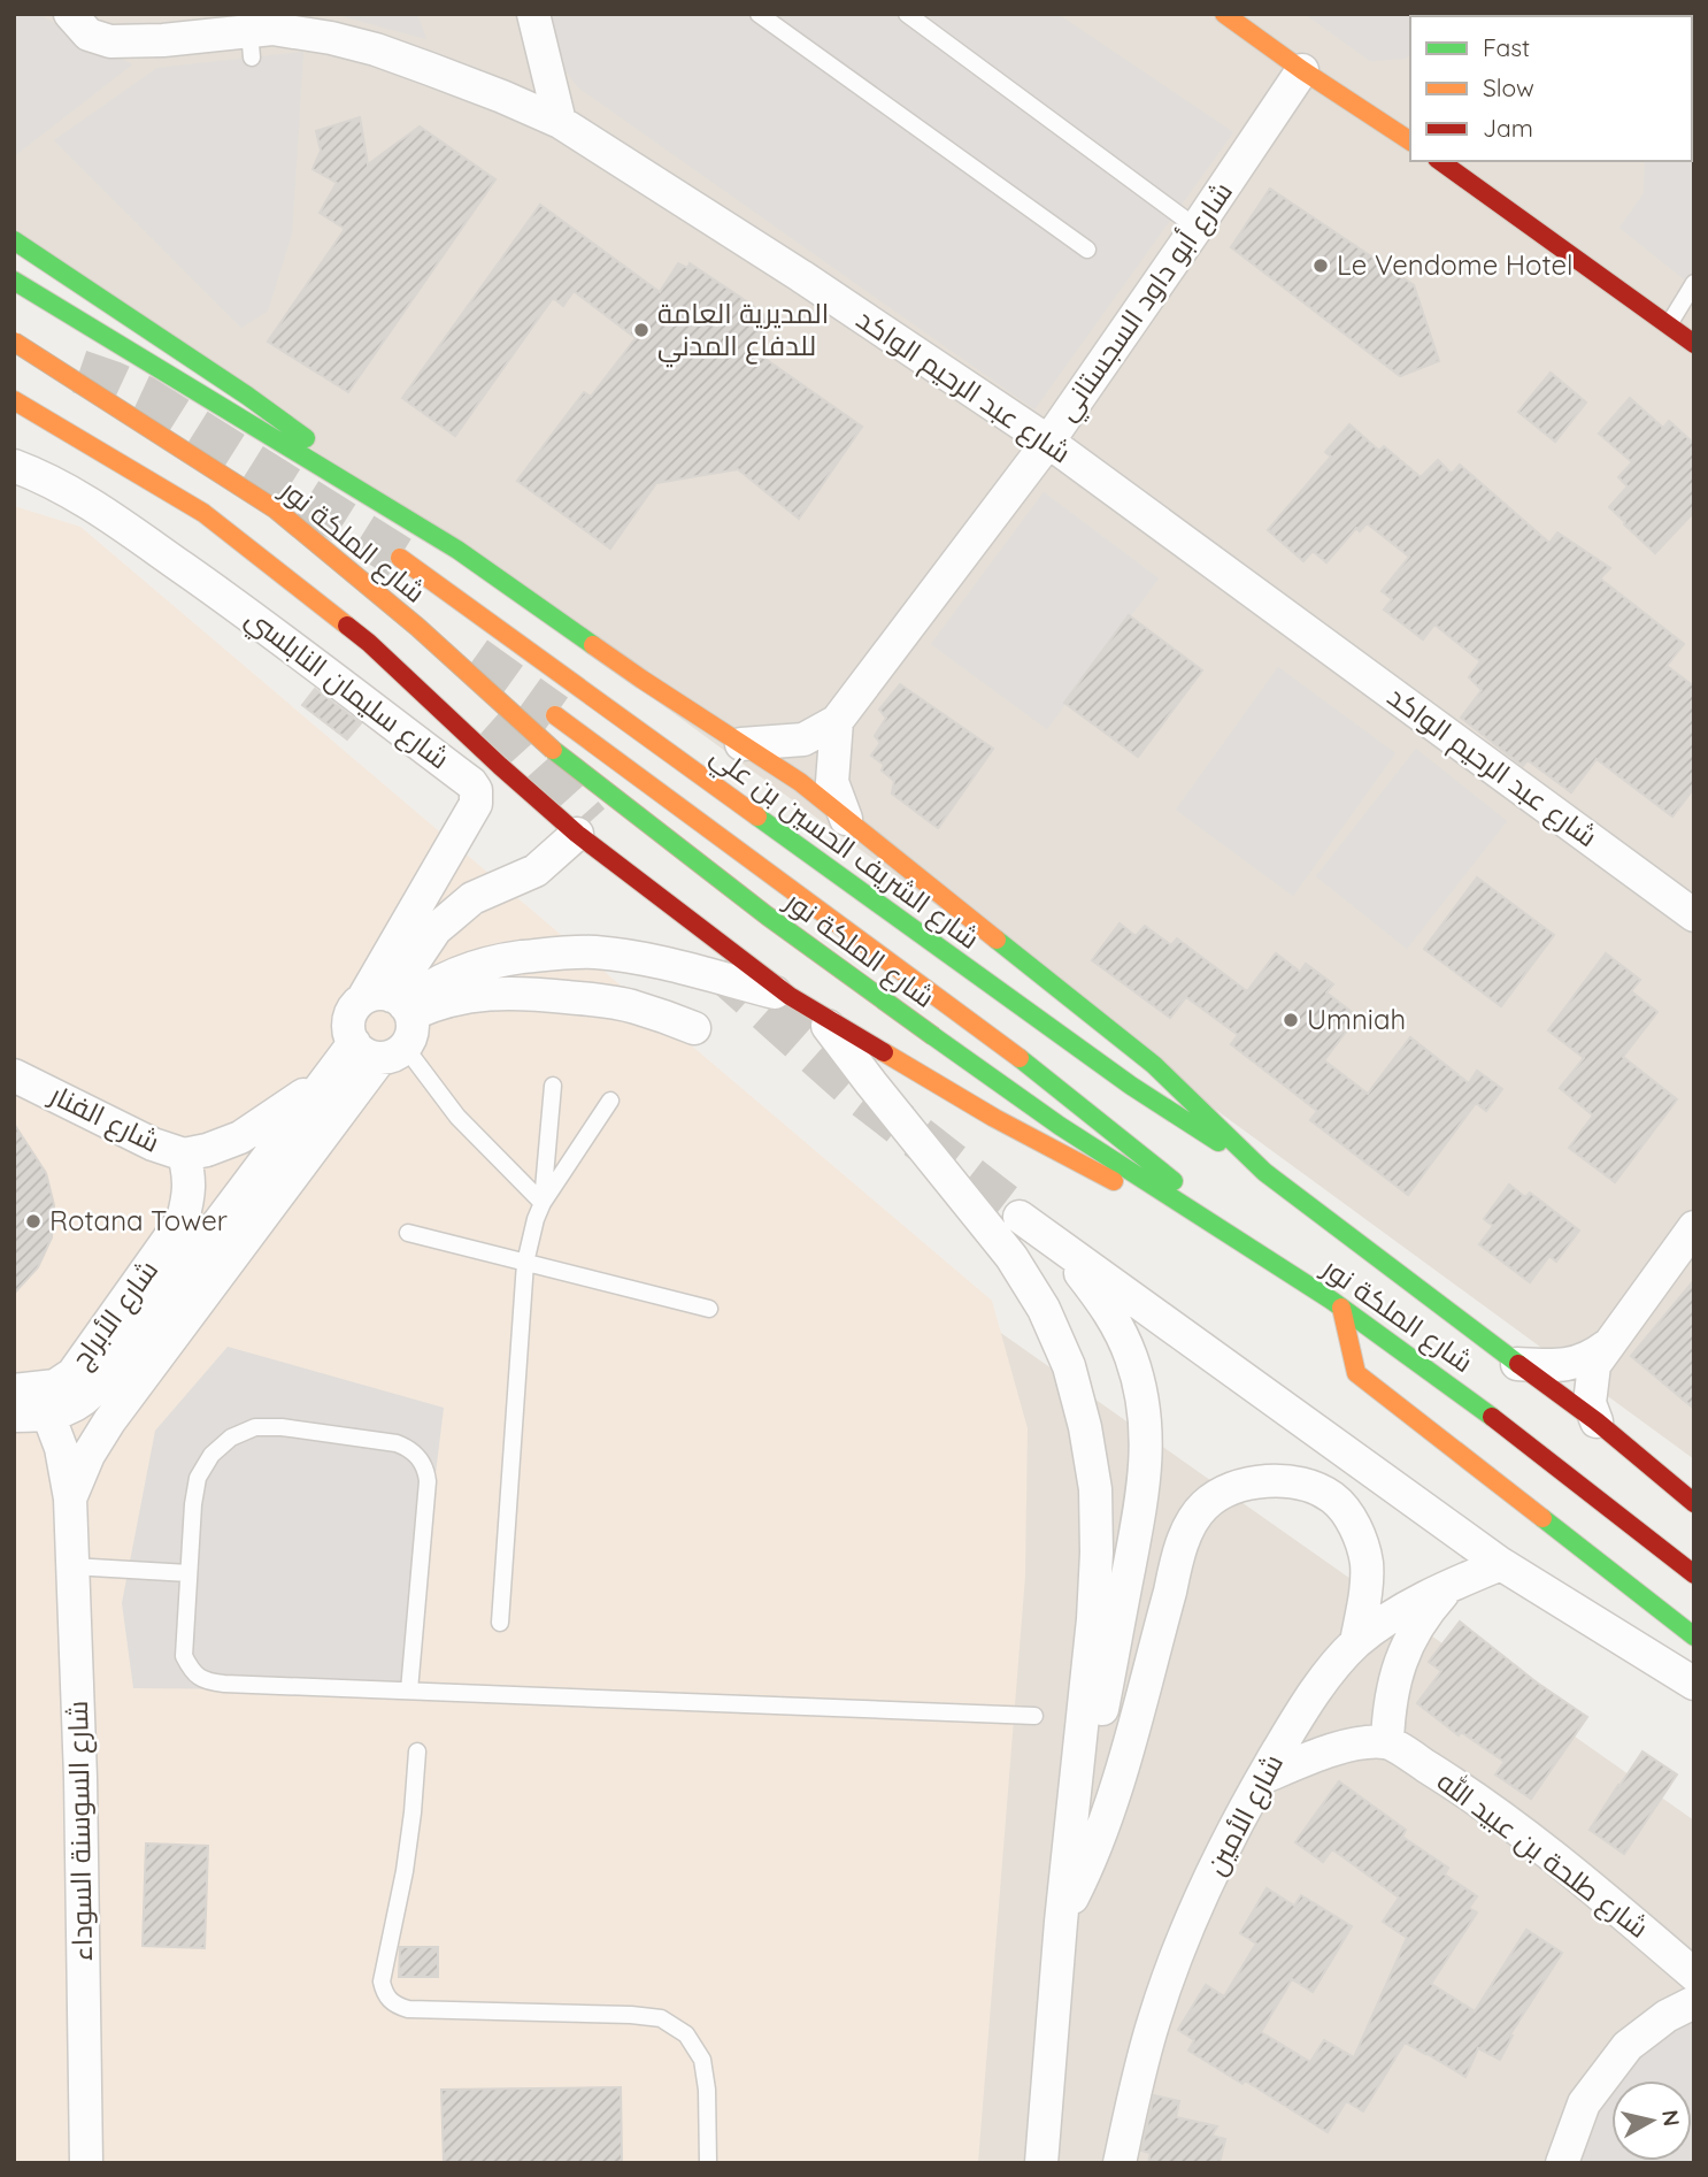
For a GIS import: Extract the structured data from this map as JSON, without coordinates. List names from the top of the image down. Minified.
{"streets":{"main road":["شارع الملكة نور","شارع الشريف الحسين بن علي"],"street":["شارع أبو داود السجستاني","شارع عبد الرحيم الواكد","شارع سليمان النابلسي","شارع الفنار","شارع الأبراج","شارع الأمين","شارع السوسنة السوداء","شارع طلحة بن عبيد الله"]},"crossings":[["شارع أبو داود السجستاني","شارع عبد الرحيم الواكد"],["شارع الملكة نور","شارع الشريف الحسين بن علي"],["شارع سليمان النابلسي","شارع السوسنة السوداء"],["شارع الفنار","شارع الأبراج"]],"places":["Le Vendome Hotel","المديرية العامة للدفاع المدني","Umniah","Rotana Tower"],"legend":["Fast","Slow","Jam"],"north":"right"}
